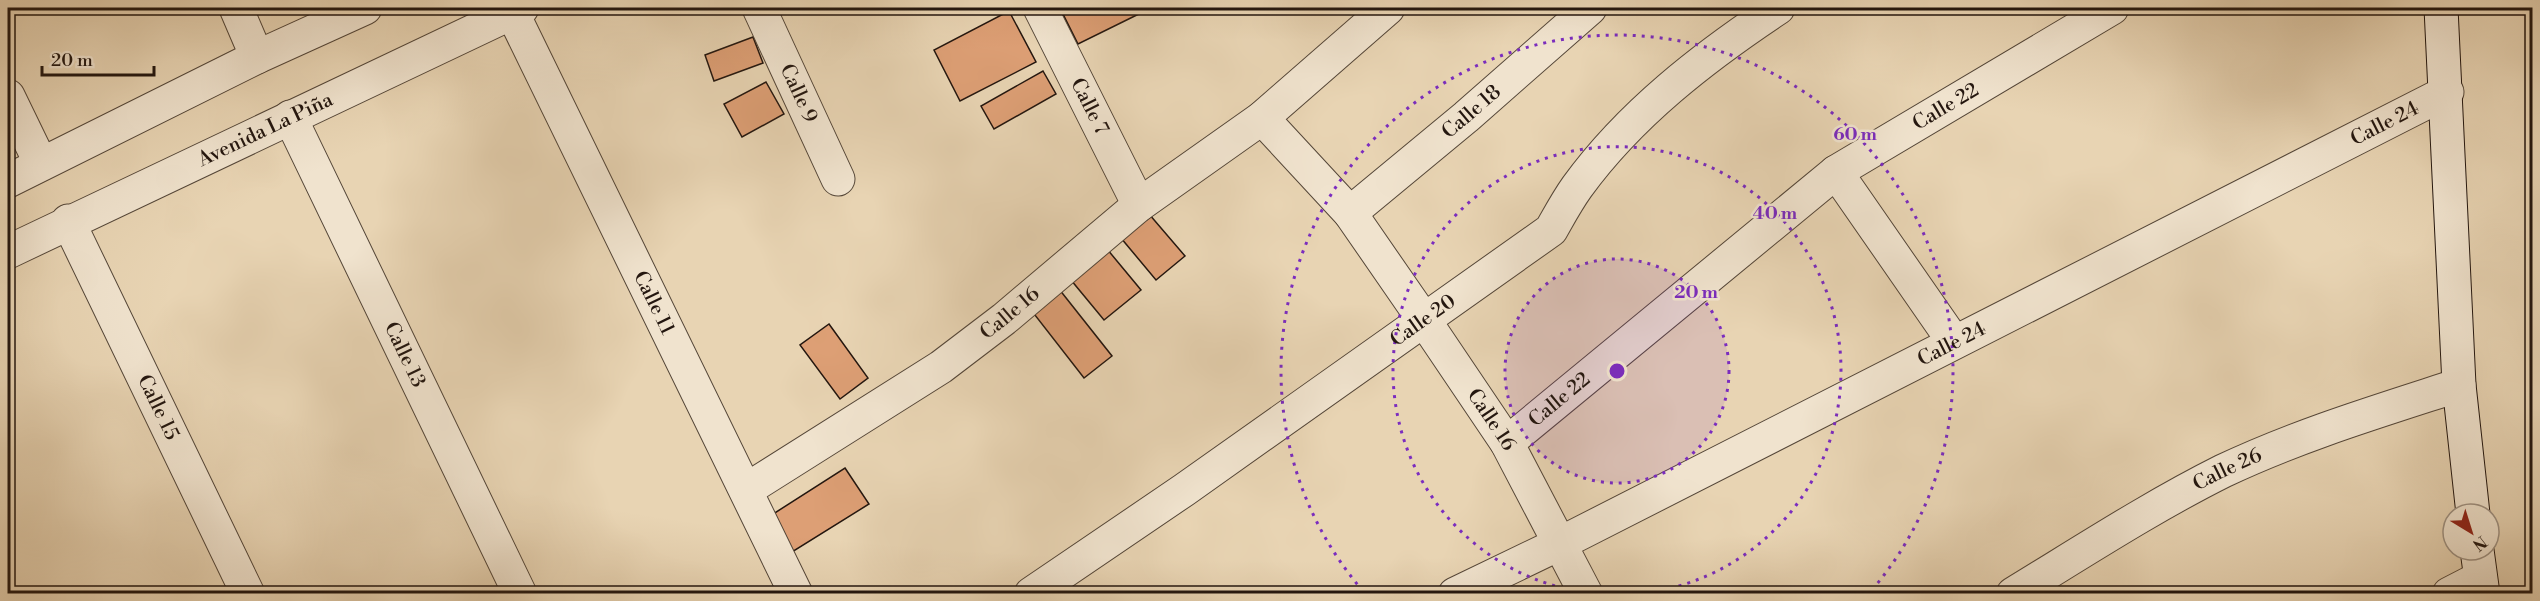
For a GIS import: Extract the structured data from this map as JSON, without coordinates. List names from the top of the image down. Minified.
{"streets":{"street":["Calle 9","Calle 7","Calle 22","Calle 18","Calle 24","Avenida La Piña","Calle 11","Calle 16","Calle 20","Calle 13","Calle 15","Calle 26"]},"crossings":[["Calle 7","Calle 16"],["Calle 22","Calle 16"],["Calle 18","Calle 16"],["Calle 24","Calle 16"],["Avenida La Piña","Calle 11"],["Avenida La Piña","Calle 13"],["Avenida La Piña","Calle 15"],["Calle 11","Calle 16"],["Calle 16","Calle 20"]],"scale_bar":"20 m","north":"bottom right","rings":["60 m","40 m","20 m"]}
